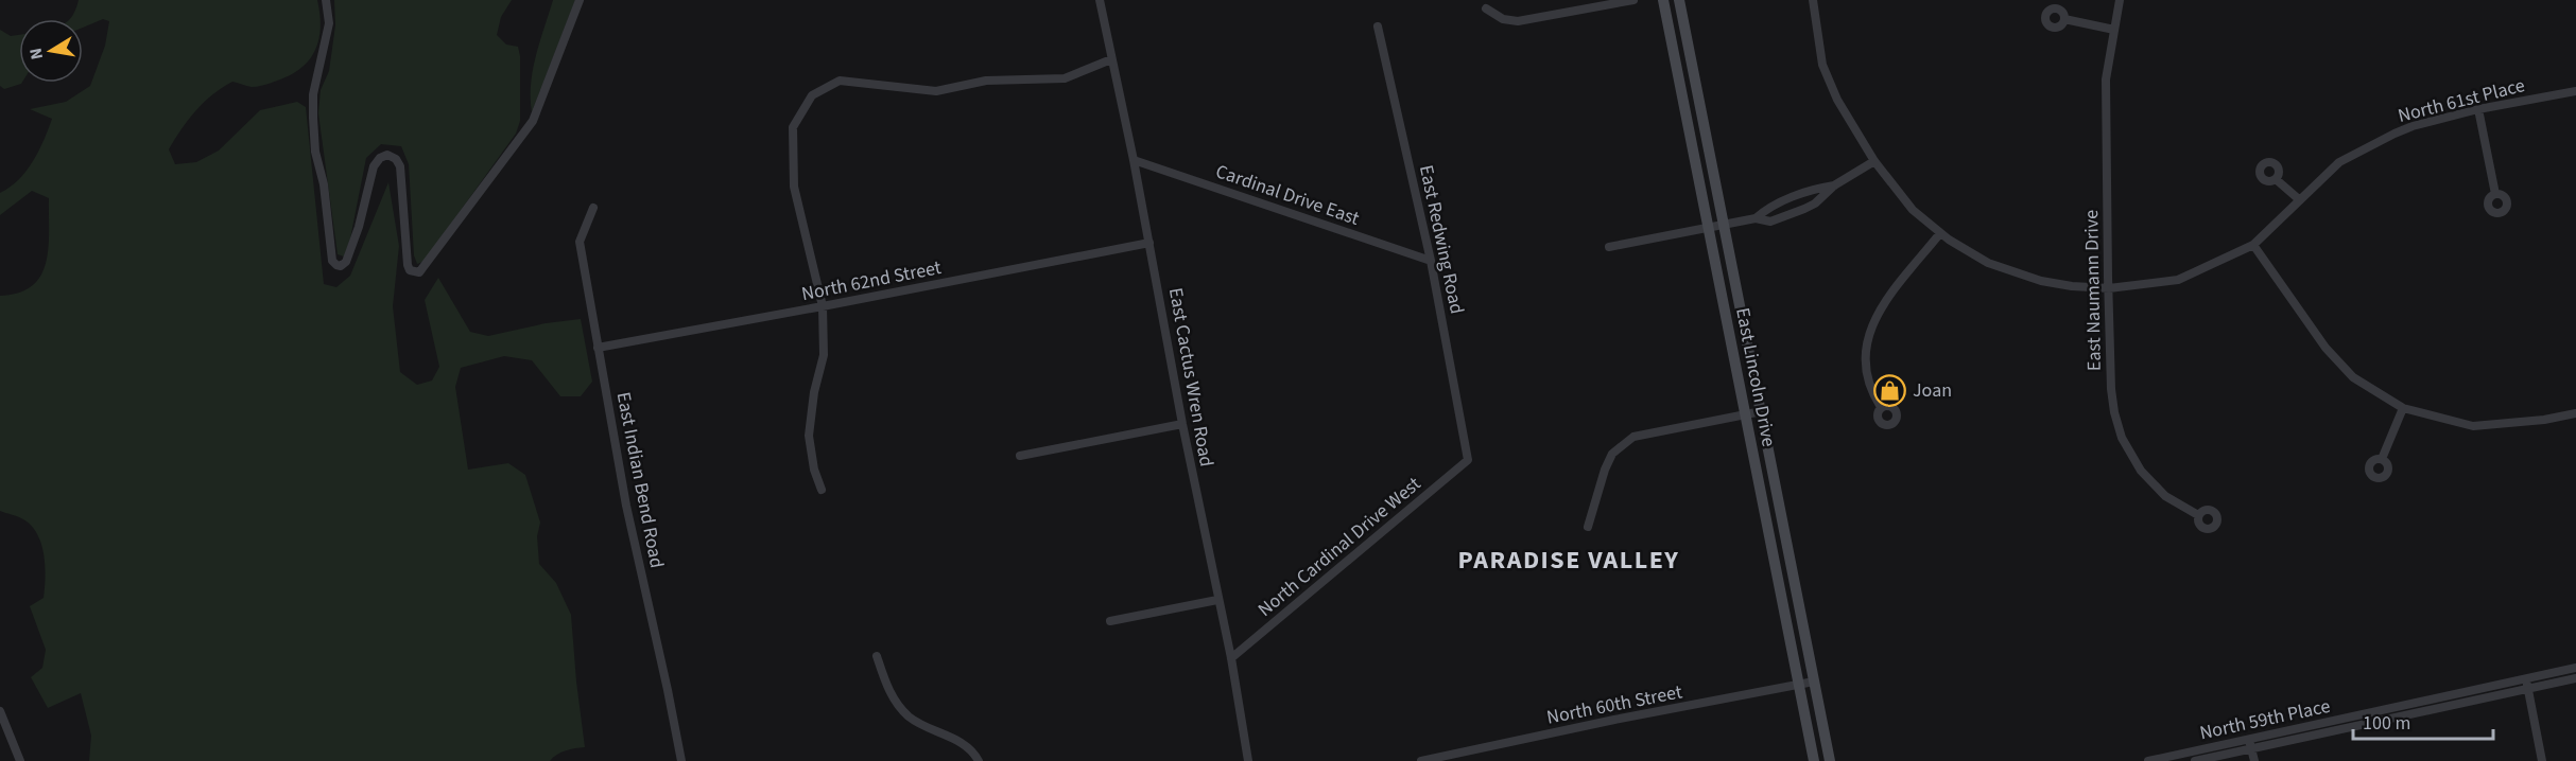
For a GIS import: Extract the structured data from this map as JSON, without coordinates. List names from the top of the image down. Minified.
{"streets":{"main road":["East Lincoln Drive"],"street":["North 61st Place","Cardinal Drive East","East Redwing Road","North 62nd Street","East Naumann Drive","East Cactus Wren Road","East Indian Bend Road","North Cardinal Drive West","North 60th Street","North 59th Place"]},"crossings":[["North 61st Place","East Naumann Drive"],["Cardinal Drive East","East Redwing Road"],["Cardinal Drive East","East Cactus Wren Road"],["East Redwing Road","North Cardinal Drive West"],["North 62nd Street","East Cactus Wren Road"],["North 62nd Street","East Indian Bend Road"],["East Cactus Wren Road","North Cardinal Drive West"],["East Lincoln Drive","North 60th Street"]],"districts":["PARADISE VALLEY"],"places":{"shop":["Joan"]},"scale_bar":"100 m","north":"left"}
